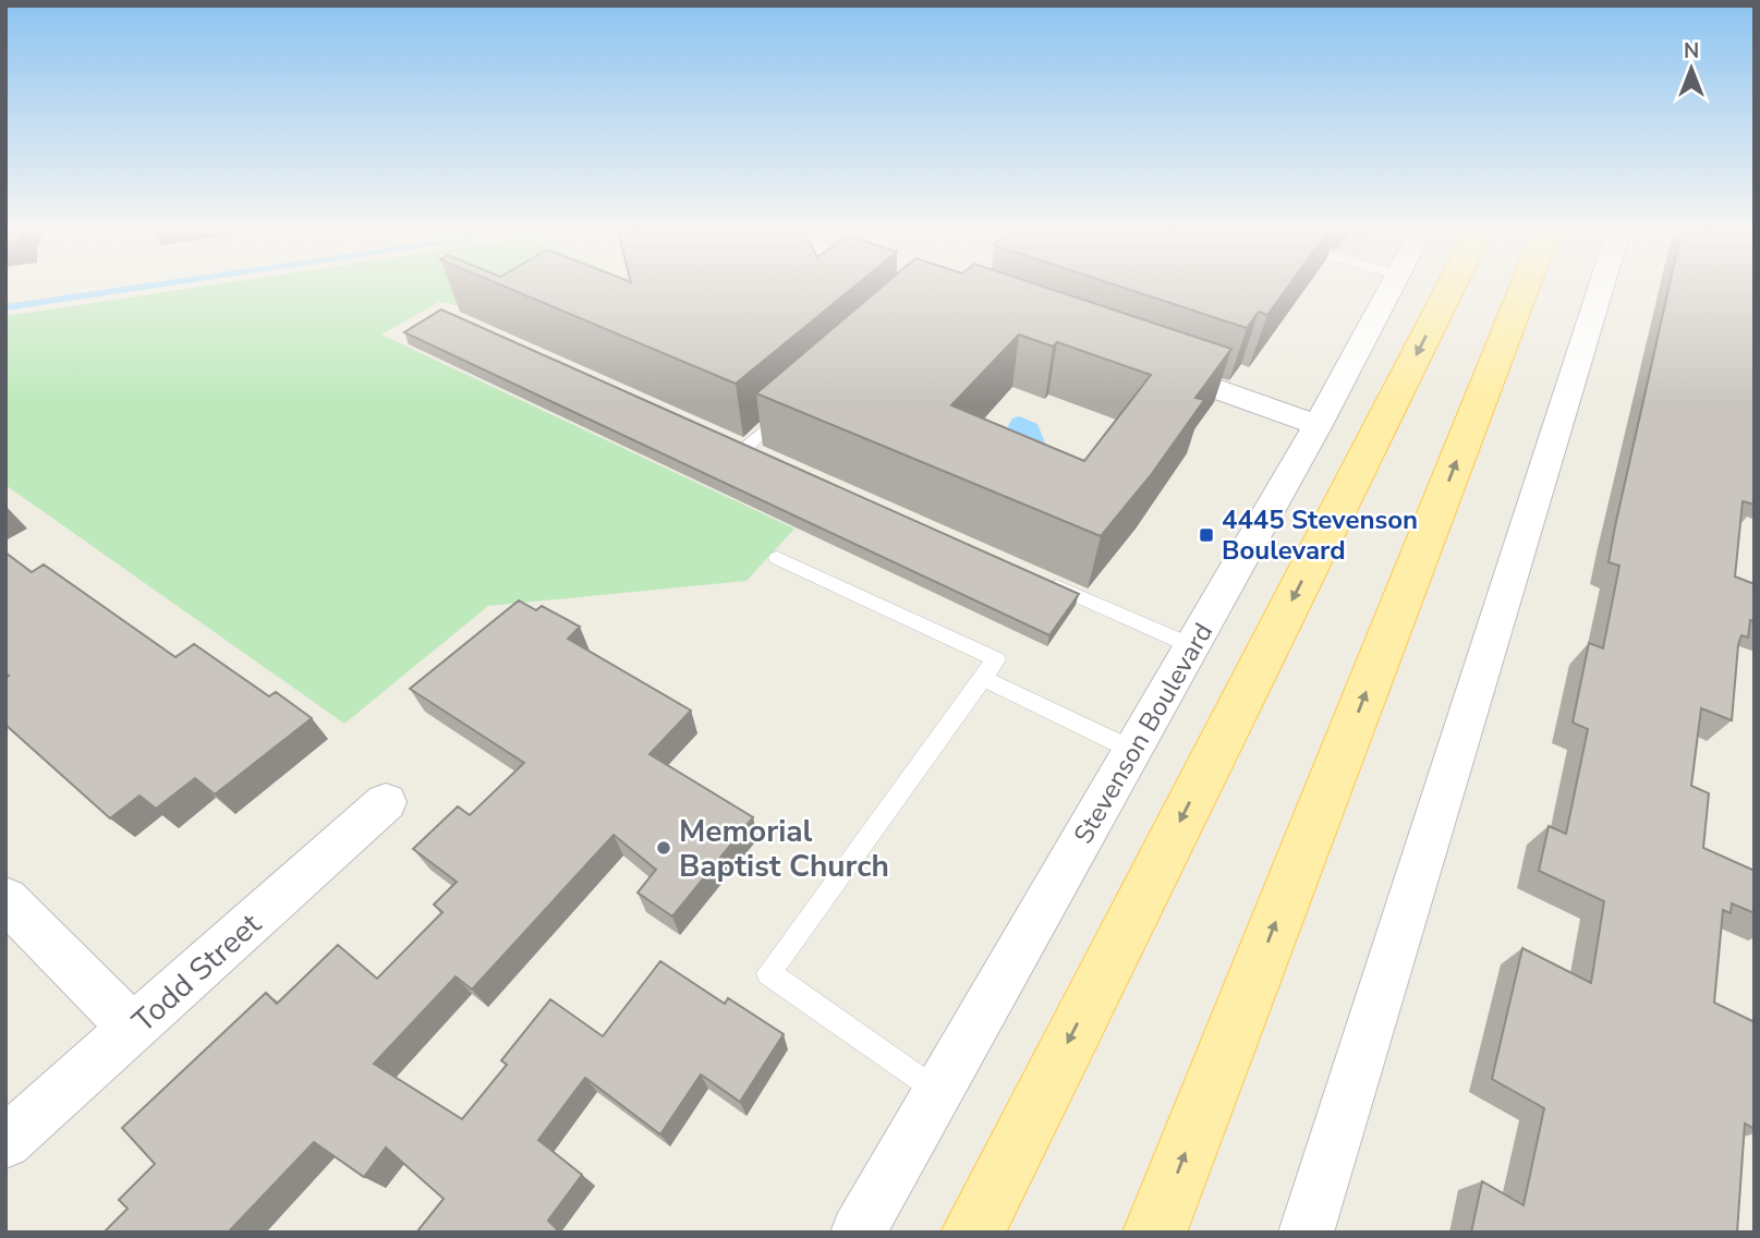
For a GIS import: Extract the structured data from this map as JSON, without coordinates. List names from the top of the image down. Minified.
{"streets":{"street":["Stevenson Boulevard","Todd Street"]},"places":{"transit":["4445 Stevenson Boulevard"],"other":["Memorial Baptist Church"]},"north":"top"}
